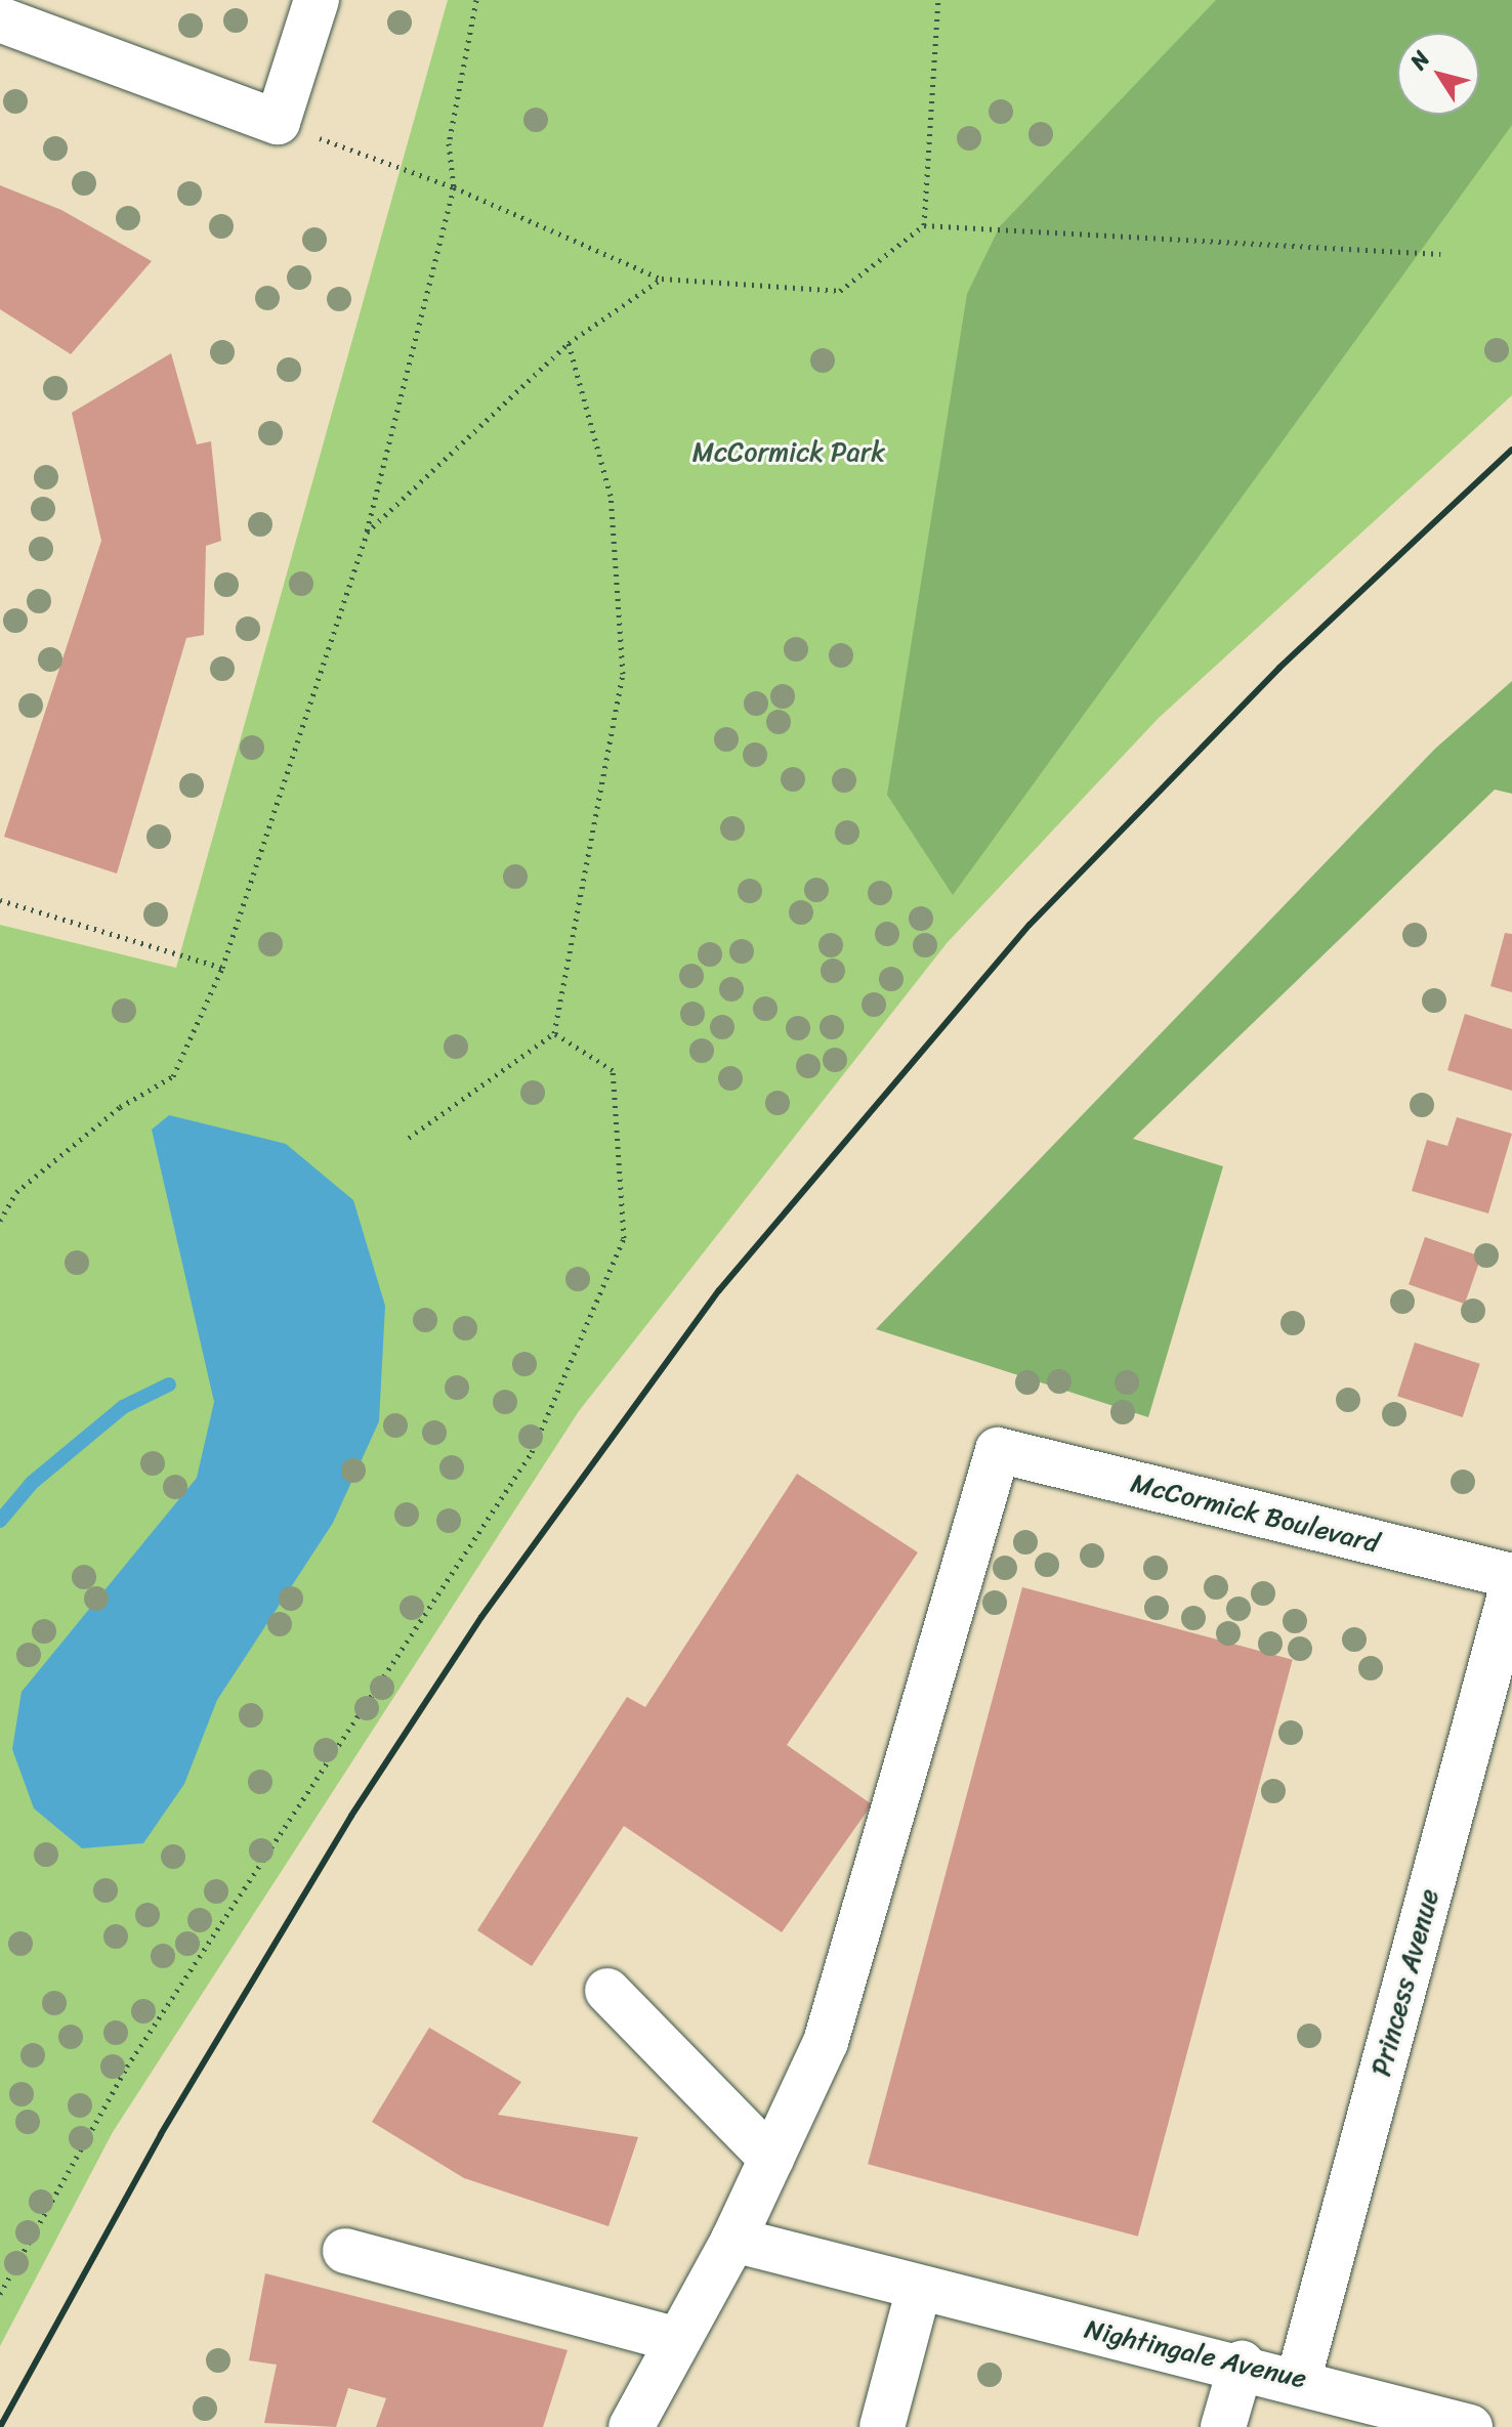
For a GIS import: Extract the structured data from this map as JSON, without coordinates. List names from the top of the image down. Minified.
{"streets":{"street":["McCormick Boulevard","Princess Avenue","Nightingale Avenue"]},"crossings":[["Princess Avenue","Nightingale Avenue"]],"parks":["McCormick Park"],"north":"top left"}
